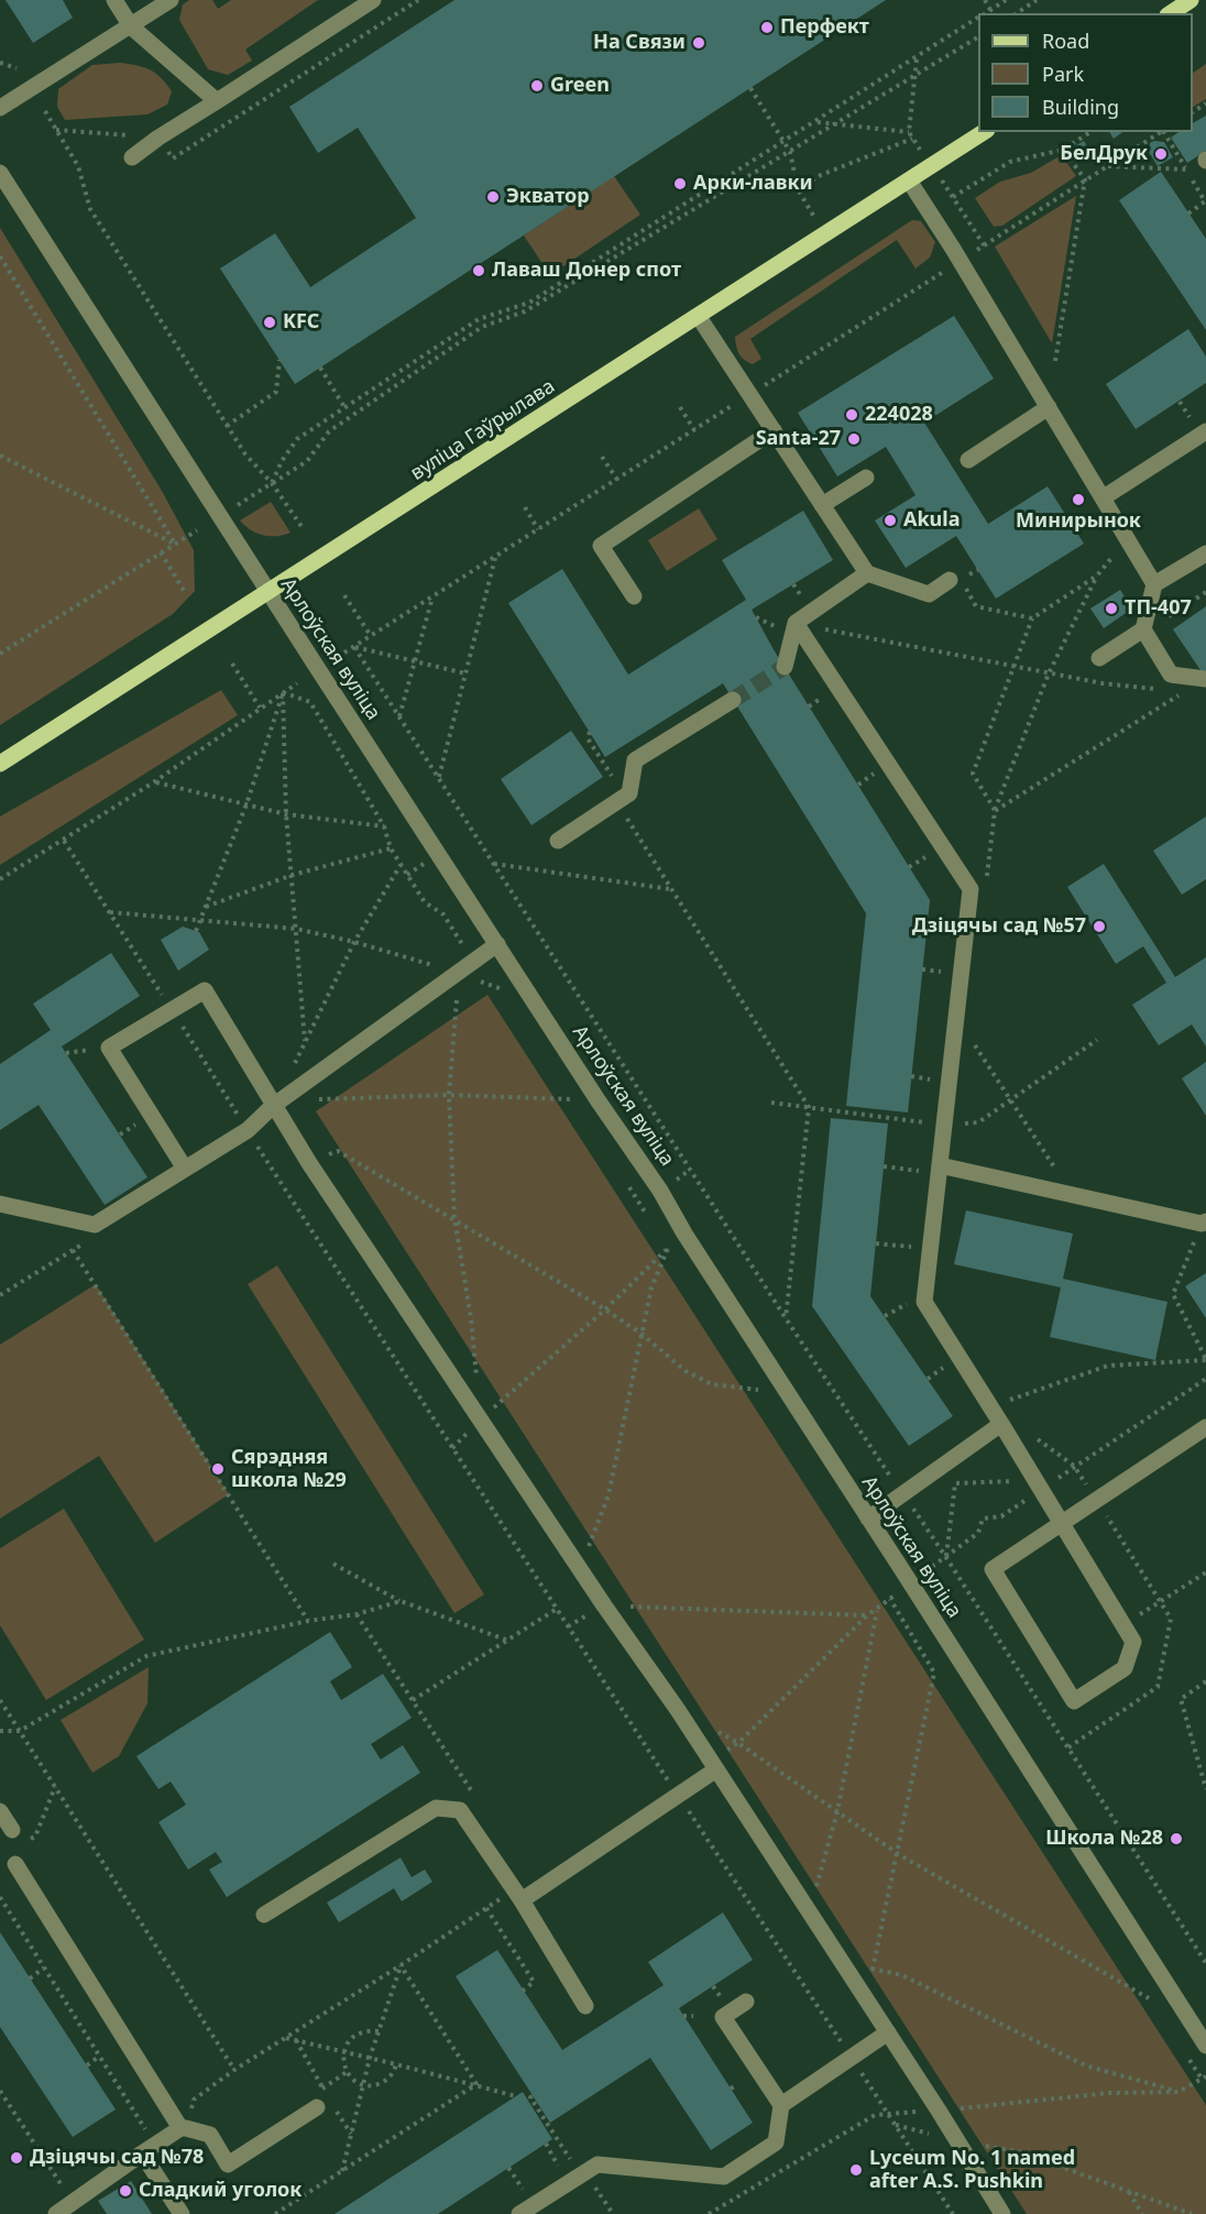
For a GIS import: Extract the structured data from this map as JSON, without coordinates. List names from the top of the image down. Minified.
{"streets":{"main road":["вуліца Гаўрылава"],"street":["Арлоўская вуліца"]},"crossings":[["вуліца Гаўрылава","Арлоўская вуліца"]],"places":["Перфект","На Связи","Green","БелДрук","Арки-лавки","Экватор","Лаваш Донер спот","KFC","224028","Santa-27","Минирынок","Akula","ТП-407","Дзіцячы сад №57","Сярэдняя школа №29","Школа №28","Дзіцячы сад №78","Lyceum No. 1 named after A.S. Pushkin","Сладкий уголок"],"legend":["Road","Park","Building"]}
